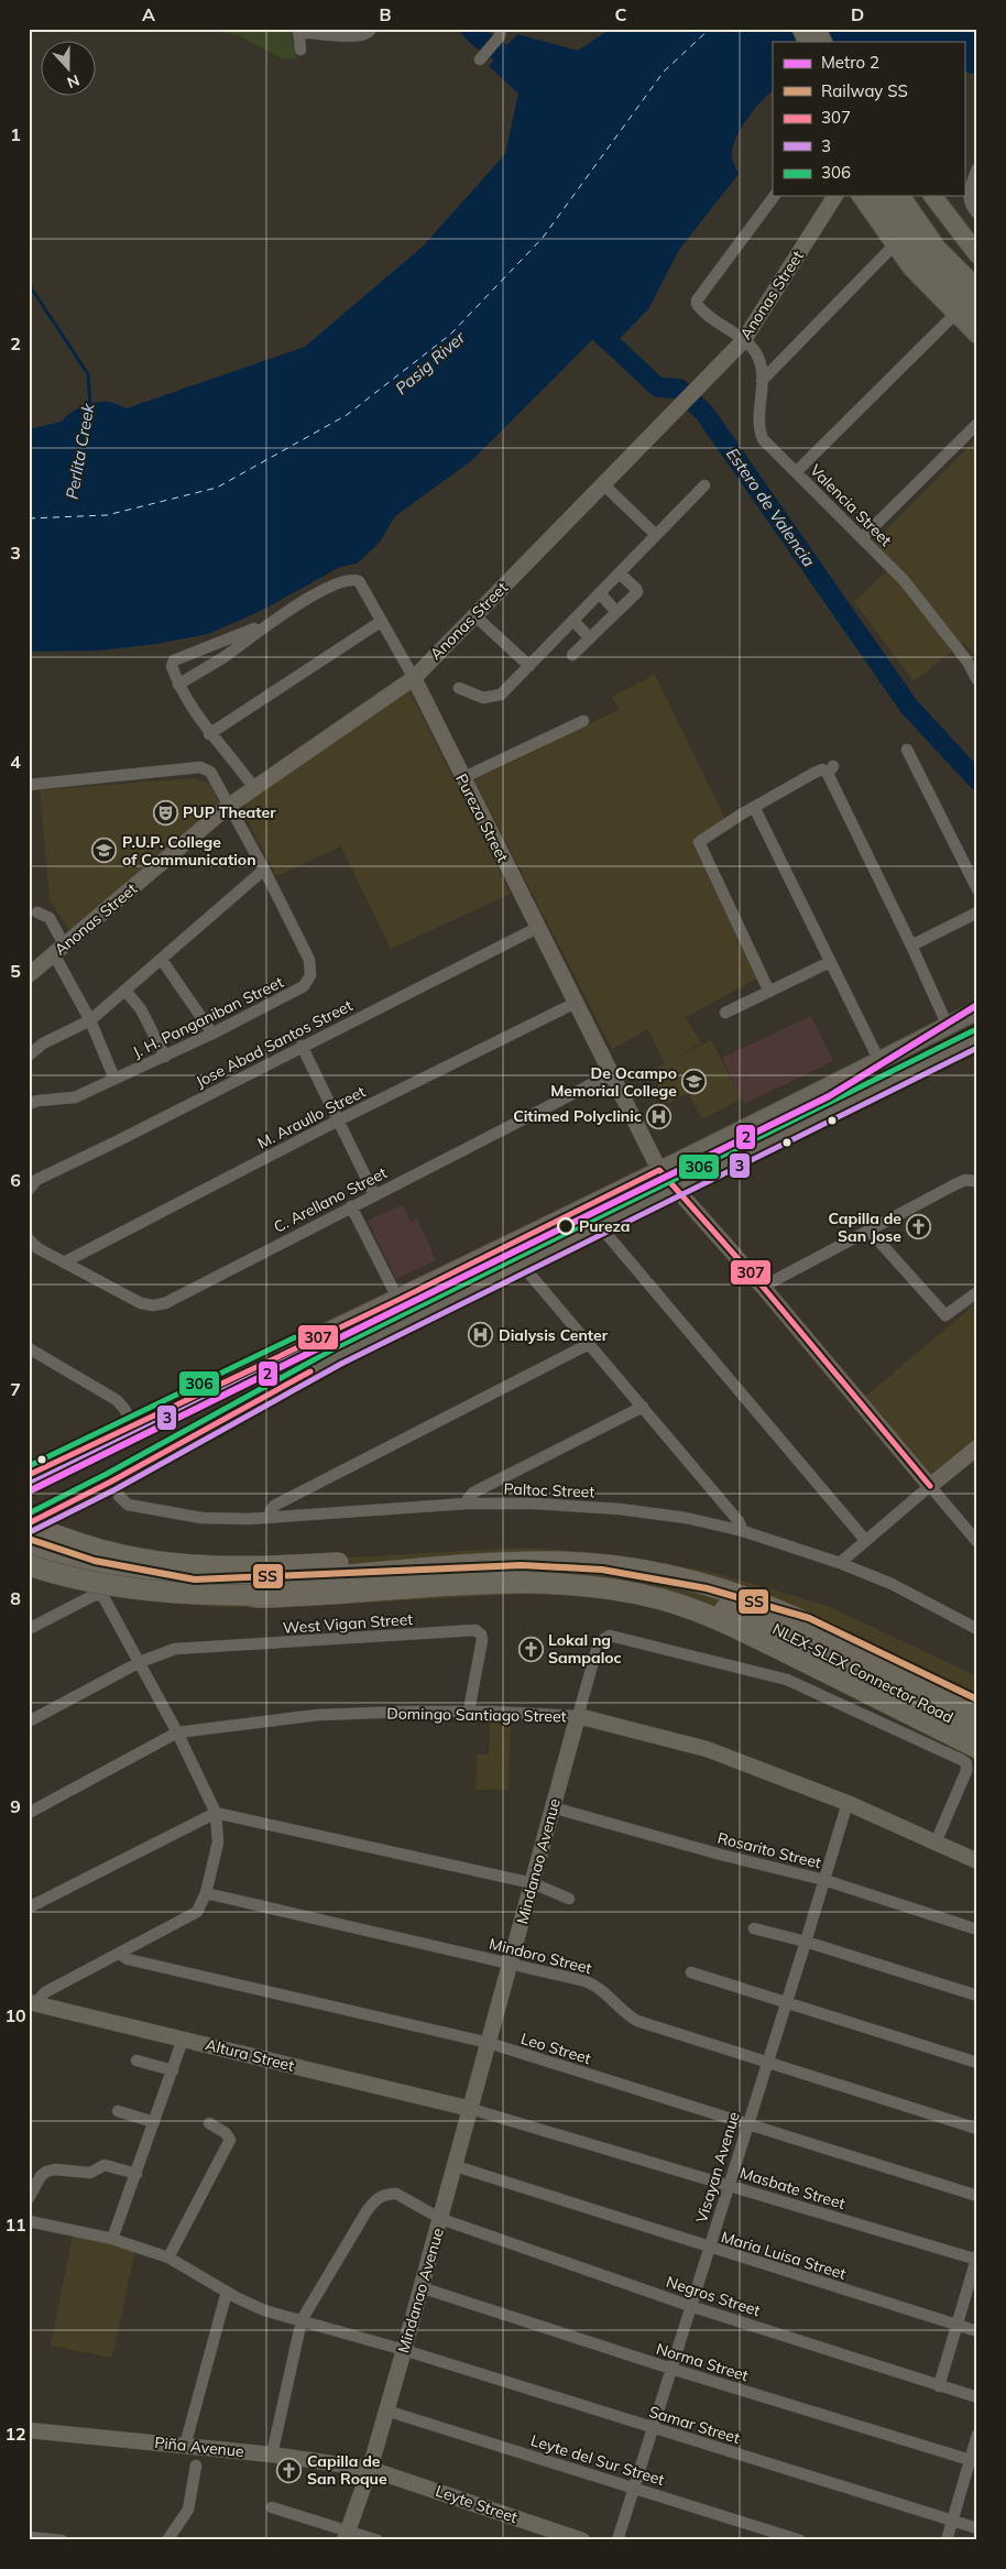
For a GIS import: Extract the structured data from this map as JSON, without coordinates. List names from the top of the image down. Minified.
{"streets":{"highway":["NLEX-SLEX Connector Road"],"street":["Anonas Street","Valencia Street","Pureza Street","J. H. Panganiban Street","Jose Abad Santos Street","M. Araullo Street","C. Arellano Street","Paltoc Street","West Vigan Street","Domingo Santiago Street","Rosarito Street","Mindanao Avenue","Mindoro Street","Leo Street","Altura Street","Visayan Avenue","Masbate Street","Maria Luisa Street","Negros Street","Norma Street","Samar Street","Piña Avenue","Leyte del Sur Street","Leyte Street"]},"crossings":[["Anonas Street","Valencia Street"],["Anonas Street","Pureza Street"],["Anonas Street","J. H. Panganiban Street"],["Pureza Street","Jose Abad Santos Street"],["Pureza Street","M. Araullo Street"],["Pureza Street","C. Arellano Street"],["M. Araullo Street","C. Arellano Street"],["West Vigan Street","Domingo Santiago Street"],["Domingo Santiago Street","Mindanao Avenue"],["Domingo Santiago Street","Visayan Avenue"],["Rosarito Street","Mindanao Avenue"],["Rosarito Street","Visayan Avenue"],["Mindanao Avenue","Mindoro Street"],["Mindanao Avenue","Leo Street"],["Mindanao Avenue","Altura Street"],["Mindanao Avenue","Masbate Street"],["Mindanao Avenue","Maria Luisa Street"],["Mindanao Avenue","Negros Street"],["Mindanao Avenue","Norma Street"],["Mindanao Avenue","Samar Street"],["Mindanao Avenue","Piña Avenue"],["Mindanao Avenue","Leyte del Sur Street"],["Mindanao Avenue","Leyte Street"],["Mindoro Street","Visayan Avenue"],["Leo Street","Visayan Avenue"],["Altura Street","Masbate Street"],["Visayan Avenue","Masbate Street"],["Visayan Avenue","Maria Luisa Street"],["Visayan Avenue","Negros Street"],["Visayan Avenue","Norma Street"],["Visayan Avenue","Samar Street"],["Visayan Avenue","Leyte del Sur Street"],["Negros Street","Samar Street"],["Negros Street","Piña Avenue"],["Piña Avenue","Leyte Street"]],"water":["Pasig River","Perlita Creek","Estero de Valencia"],"places":{"theatre":["PUP Theater"],"school or university":["P.U.P. College of Communication","De Ocampo Memorial College"],"hospital":["Citimed Polyclinic","Dialysis Center"],"other":["Pureza"],"church":["Capilla de San Jose","Lokal ng Sampaloc","Capilla de San Roque"]},"lines":["metro line 2","transit line 306","transit line 3","transit line 307","rail line SS"],"legend":["Metro 2","Railway SS","307","3","306"],"north":"bottom","grid":{"columns":["A","B","C","D"],"rows":["1","2","3","4","5","6","7","8","9","10","11","12"]}}
